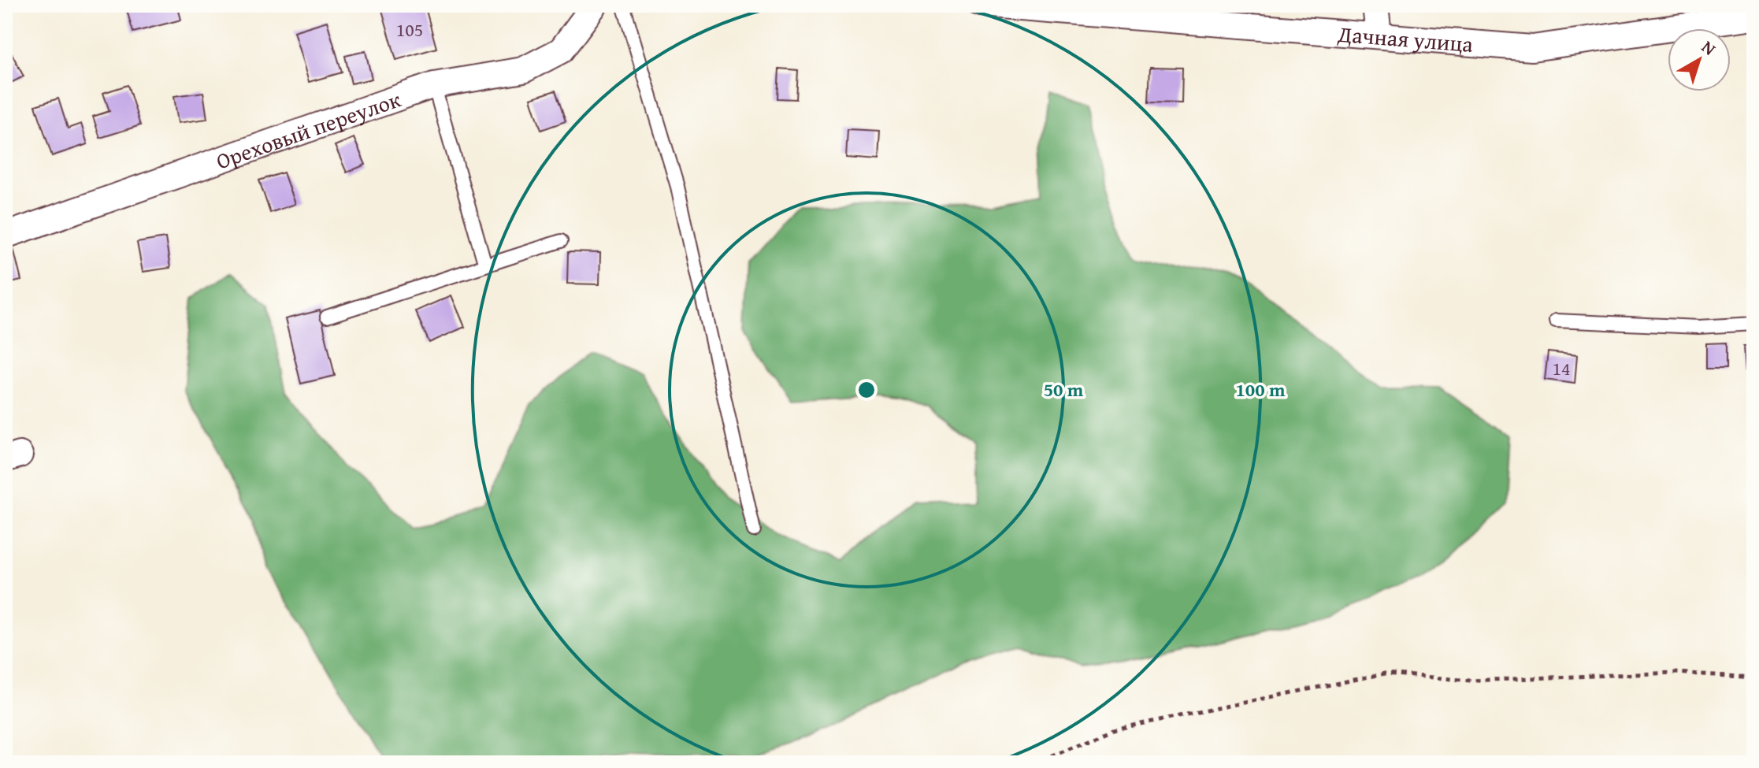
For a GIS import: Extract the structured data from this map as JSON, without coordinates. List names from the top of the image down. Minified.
{"streets":{"street":["Дачная улица","Ореховый переулок"]},"house_numbers":["105","14"],"north":"top right","rings":["50 m","100 m"]}
